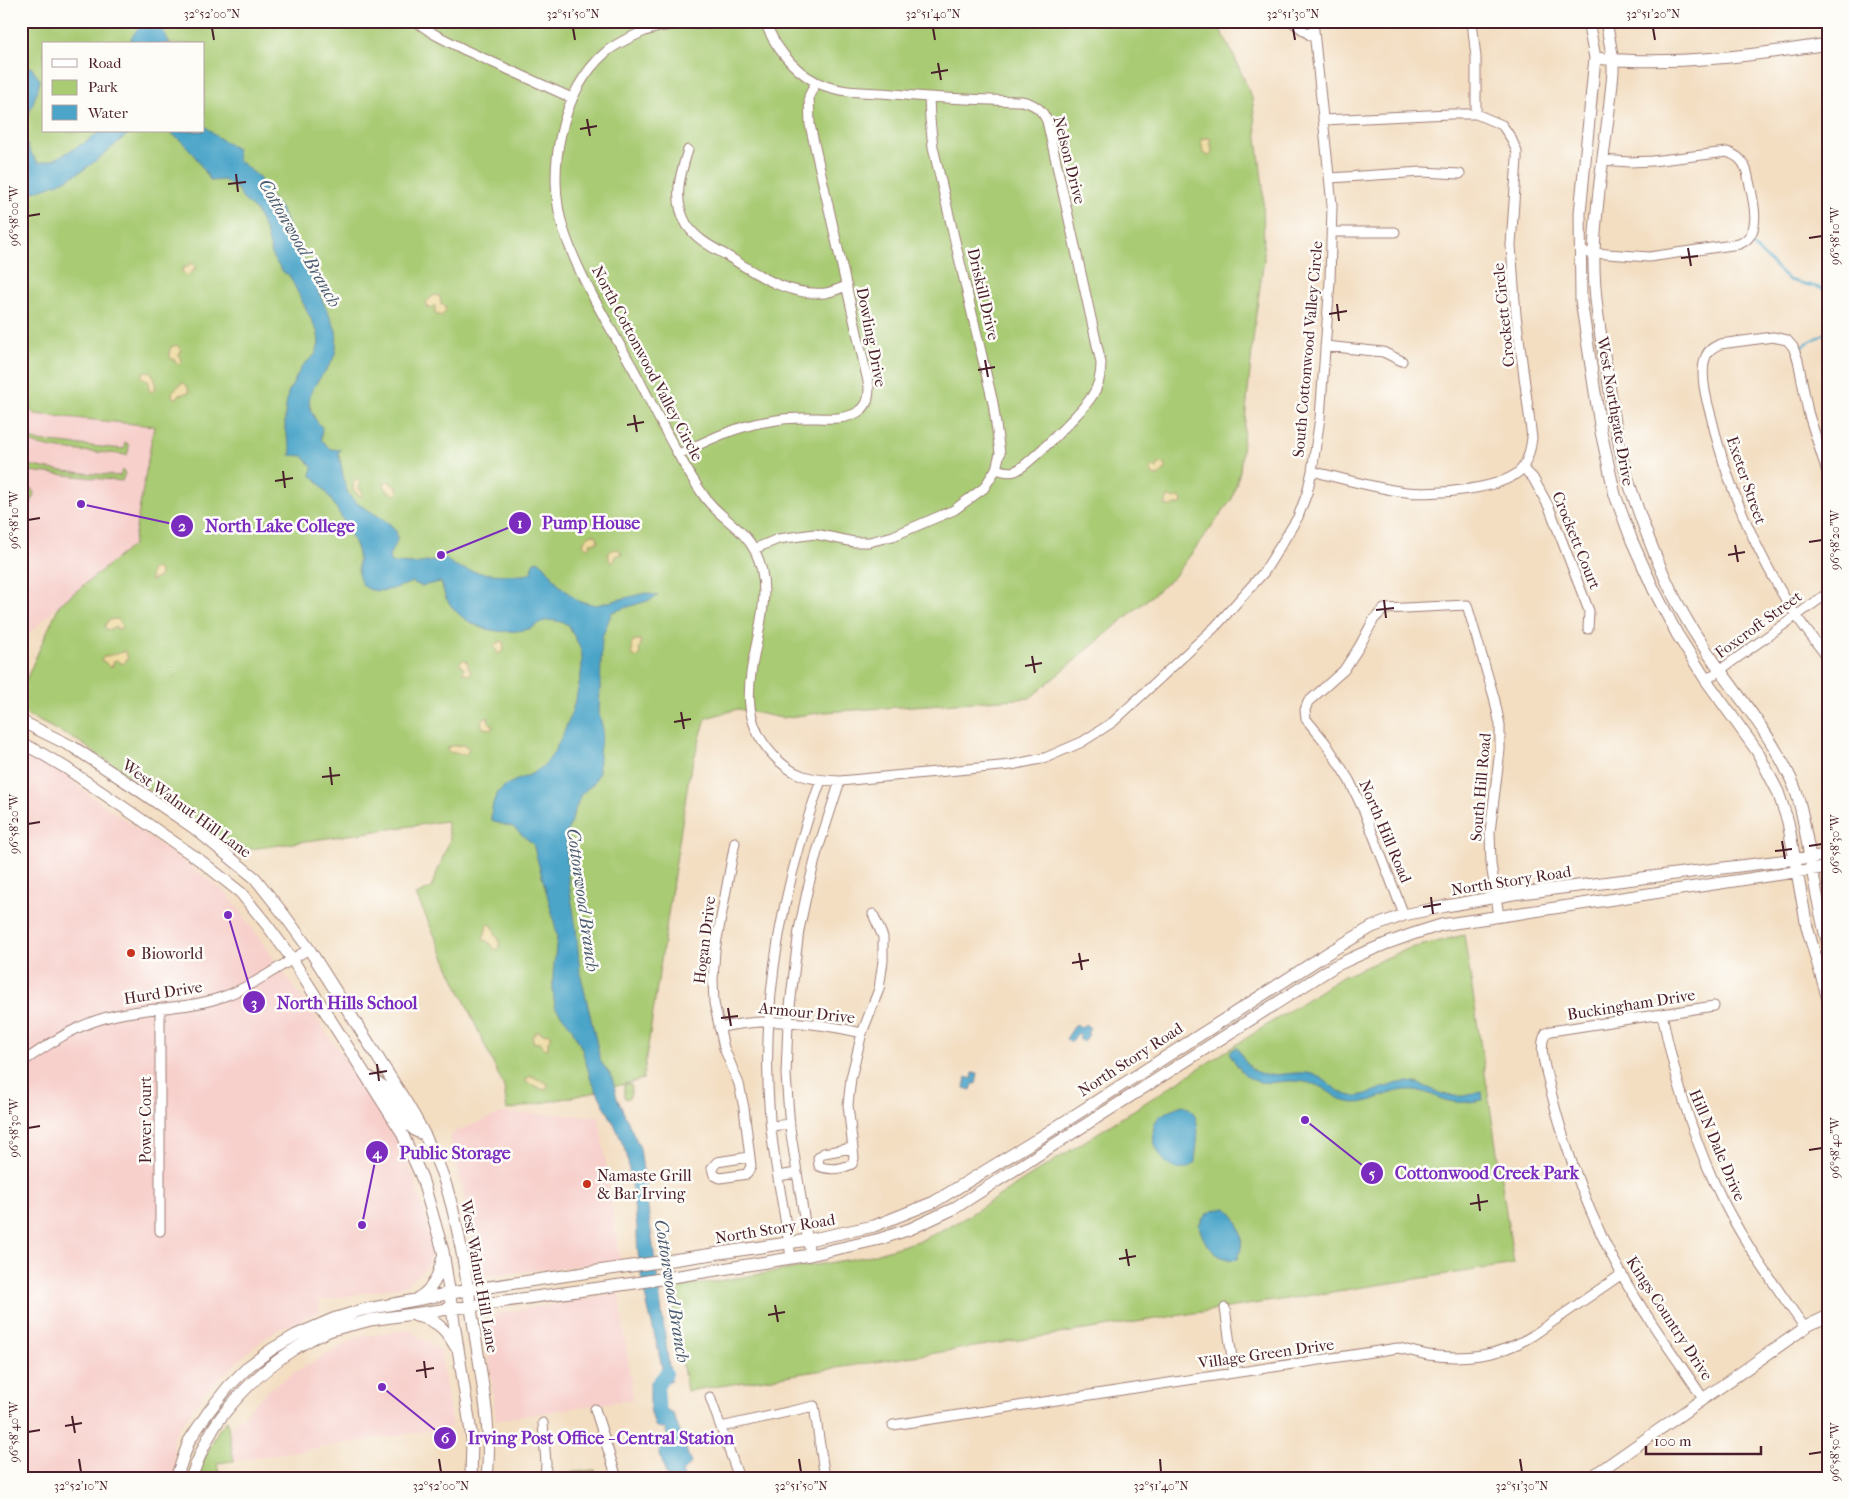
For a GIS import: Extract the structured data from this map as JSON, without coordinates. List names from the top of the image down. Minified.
{"streets":{"main road":["West Northgate Drive","West Walnut Hill Lane","North Story Road"],"street":["Nelson Drive","Driskill Drive","Crockett Circle","Dowling Drive","South Cottonwood Valley Circle","North Cottonwood Valley Circle","Exeter Street","Crockett Court","Foxcroft Street","South Hill Road","North Hill Road","Hogan Drive","Hurd Drive","Buckingham Drive","Armour Drive","Power Court","Hill N Dale Drive","Kings Country Drive","Village Green Drive"]},"crossings":[["Nelson Drive","Driskill Drive"],["Nelson Drive","Dowling Drive"],["Driskill Drive","North Cottonwood Valley Circle"],["Crockett Circle","South Cottonwood Valley Circle"],["Crockett Circle","Crockett Court"],["Dowling Drive","North Cottonwood Valley Circle"],["South Cottonwood Valley Circle","North Cottonwood Valley Circle"],["West Northgate Drive","Foxcroft Street"],["West Northgate Drive","North Story Road"],["Exeter Street","Foxcroft Street"],["South Hill Road","North Hill Road"],["South Hill Road","North Story Road"],["West Walnut Hill Lane","North Story Road"],["West Walnut Hill Lane","Hurd Drive"],["North Hill Road","North Story Road"],["Hogan Drive","Armour Drive"],["Hurd Drive","Power Court"],["Buckingham Drive","Hill N Dale Drive"],["Buckingham Drive","Kings Country Drive"],["Kings Country Drive","Village Green Drive"]],"water":["Cottonwood Branch"],"places":["North Lake College","Pump House","North Hills School","Bioworld","Cottonwood Creek Park","Namaste Grill & Bar Irving","Public Storage","Irving Post Office - Central Station"],"legend":["Road","Park","Water"],"scale_bar":"100 m","coordinates":["32°52'00\"N","32°51'50\"N","32°51'40\"N","32°51'30\"N","32°51'20\"N","96°58'00\"W","96°58'10\"W","96°58'20\"W","96°58'30\"W","96°58'40\"W","96°58'50\"W","32°52'10\"N"]}
